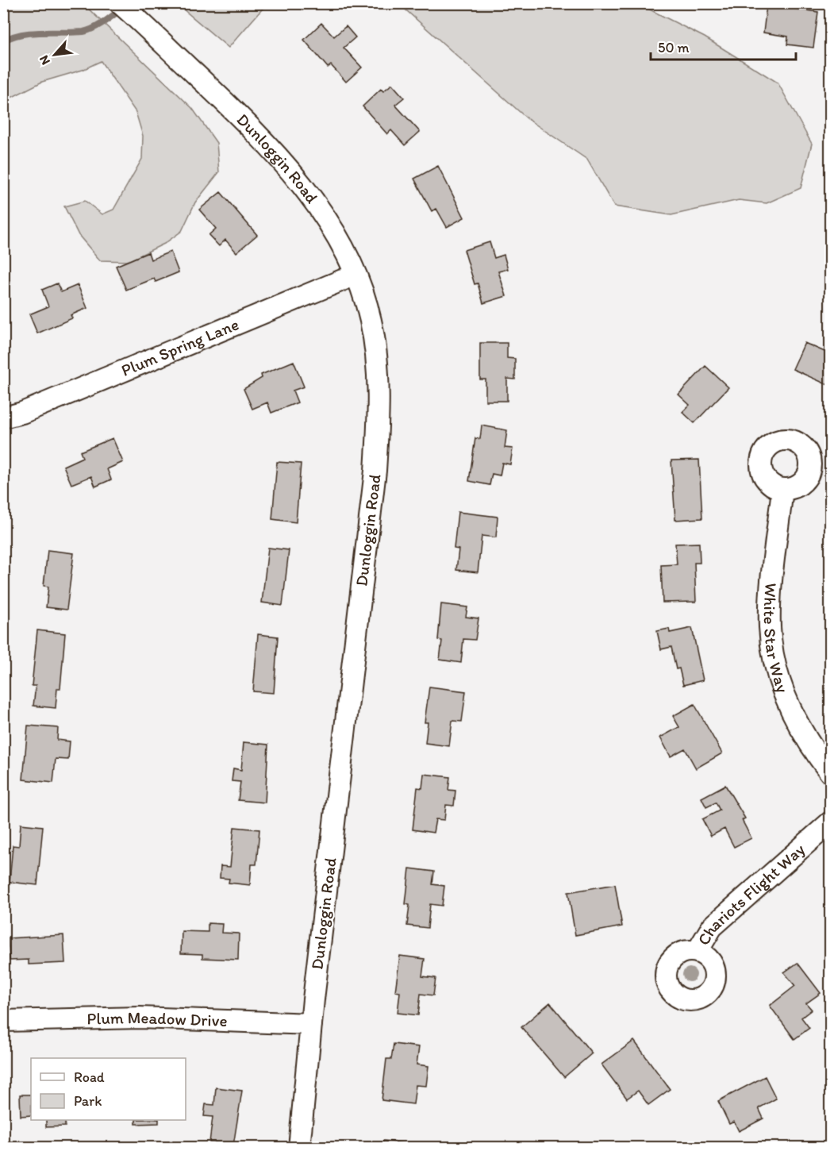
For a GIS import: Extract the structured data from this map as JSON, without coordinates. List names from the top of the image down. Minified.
{"streets":{"street":["Dunloggin Road","Plum Spring Lane","White Star Way","Chariots Flight Way","Plum Meadow Drive"]},"crossings":[["Dunloggin Road","Plum Spring Lane"],["Dunloggin Road","Plum Meadow Drive"]],"legend":["Road","Park"],"scale_bar":"50 m","north":"bottom left"}
